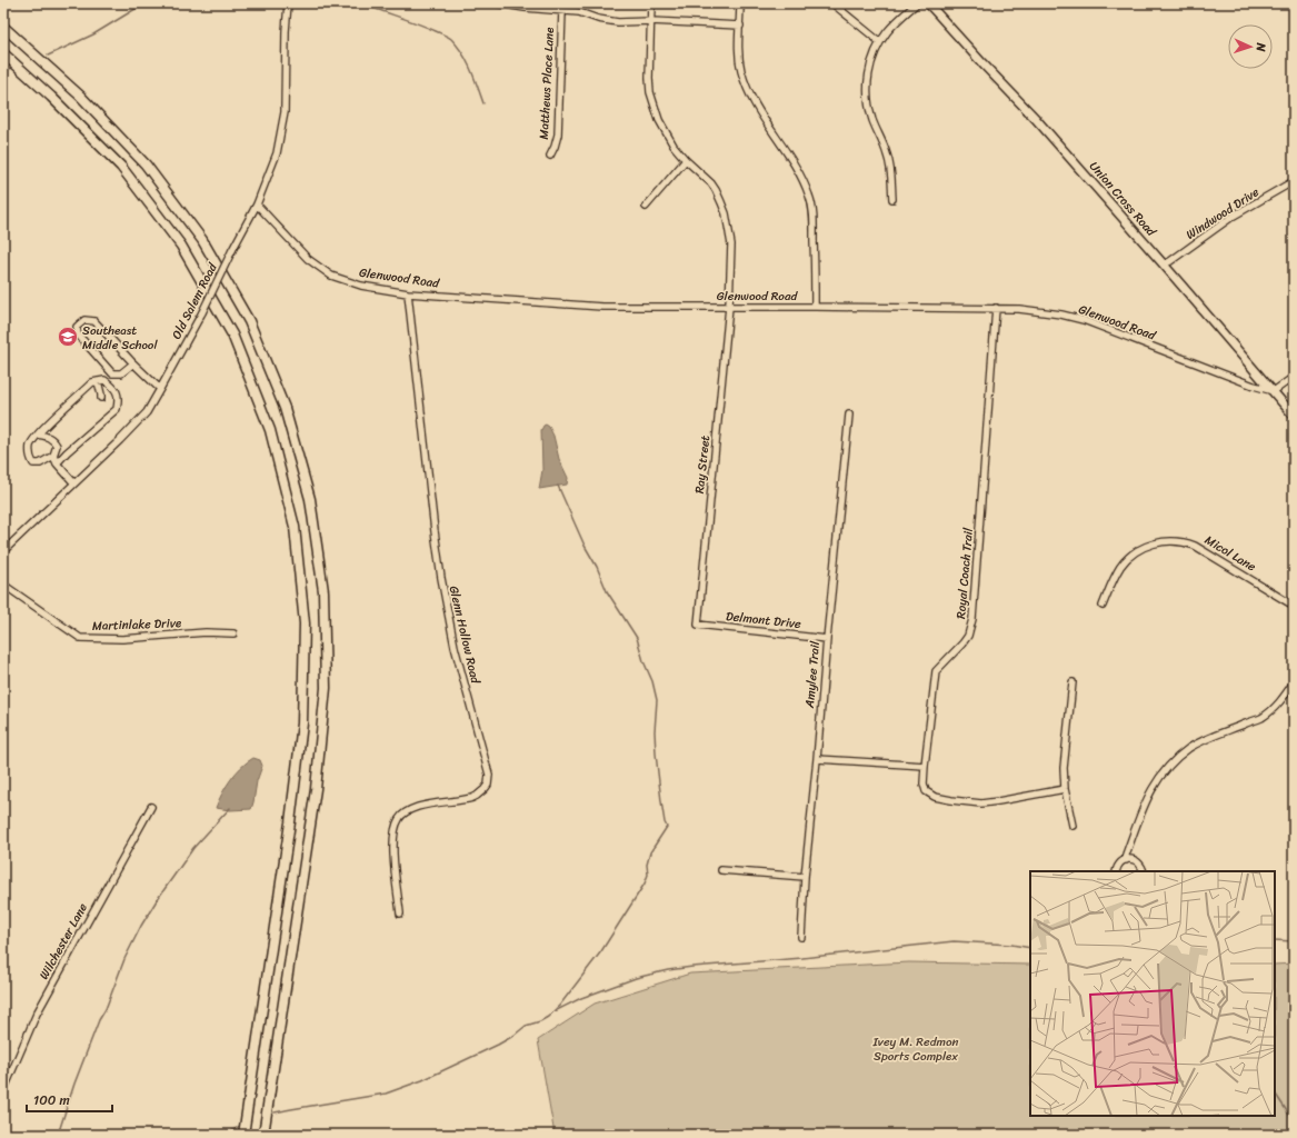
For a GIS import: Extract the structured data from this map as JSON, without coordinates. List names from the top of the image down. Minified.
{"streets":{"main road":["Union Cross Road"],"street":["Matthews Place Lane","Windwood Drive","Glenwood Road","Old Salem Road","Ray Street","Micol Lane","Royal Coach Trail","Delmont Drive","Martinlake Drive","Glenn Hollow Road","Amylee Trail","Wilchester Lane"]},"crossings":[["Union Cross Road","Windwood Drive"],["Union Cross Road","Glenwood Road"],["Glenwood Road","Old Salem Road"],["Glenwood Road","Ray Street"],["Glenwood Road","Royal Coach Trail"],["Glenwood Road","Glenn Hollow Road"],["Ray Street","Delmont Drive"],["Delmont Drive","Amylee Trail"]],"parks":["Ivey M. Redmon Sports Complex"],"places":{"school or university":["Southeast Middle School"]},"scale_bar":"100 m","north":"right"}
